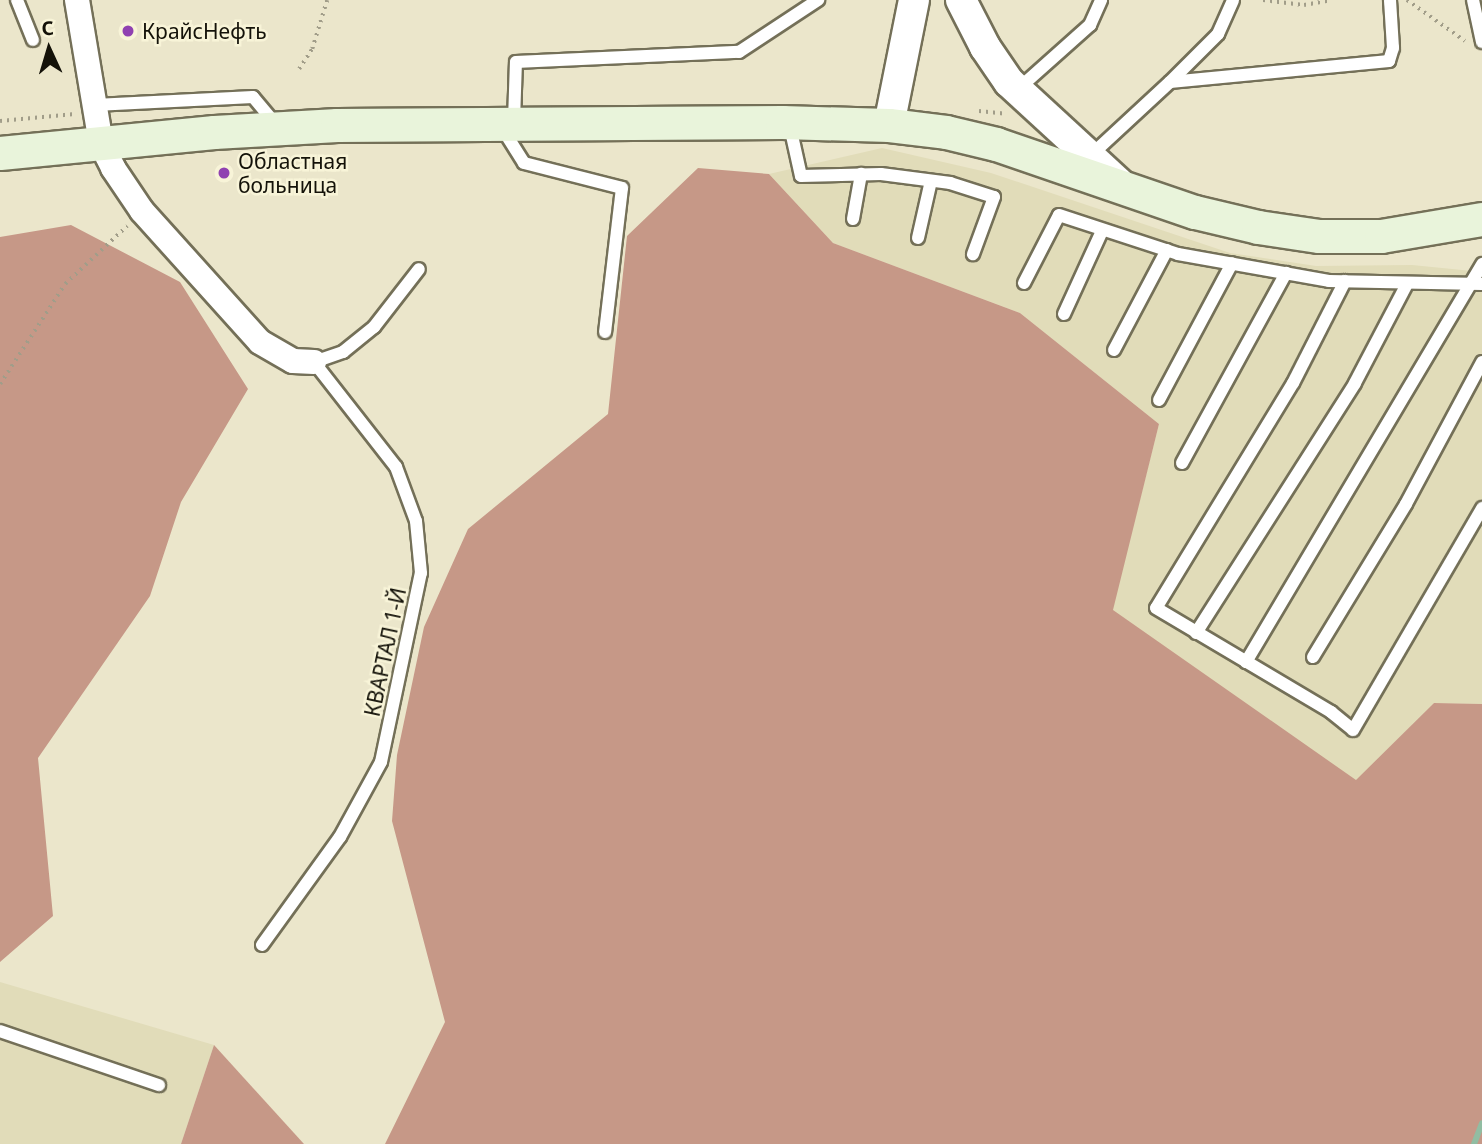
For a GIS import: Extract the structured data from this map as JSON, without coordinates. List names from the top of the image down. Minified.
{"streets":{"lane":["КВАРТАЛ 1-Й"]},"places":["КрайсНефть","Областная больница"],"north":"top"}
